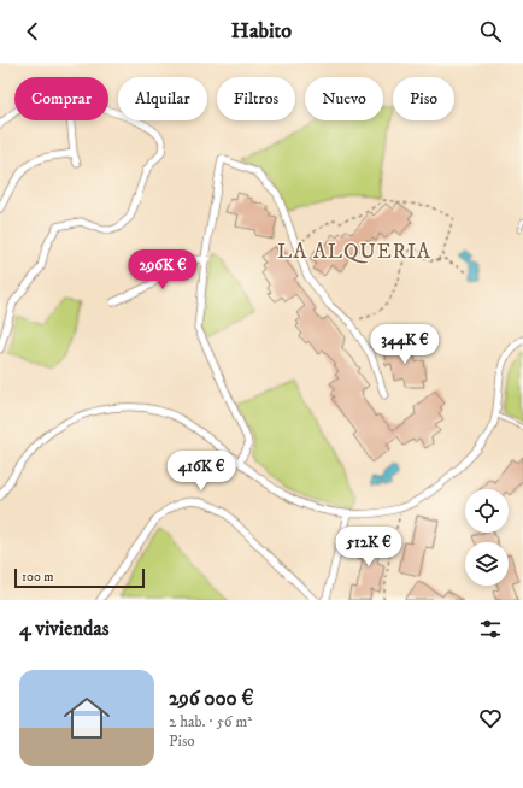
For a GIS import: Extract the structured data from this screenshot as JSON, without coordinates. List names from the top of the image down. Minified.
{"districts":["LA ALQUERIA"],"scale_bar":"100 m","page":{"header":"Habito","chip":["Comprar","Alquilar","Filtros","Nuevo","Piso"],"price":["296K €","344K €","416K €","512K €"],"scale":"100 m","heading":"4 viviendas","list":[{"name":"296 000 €","note":"2 hab. · 56 m² · Piso"}]}}
